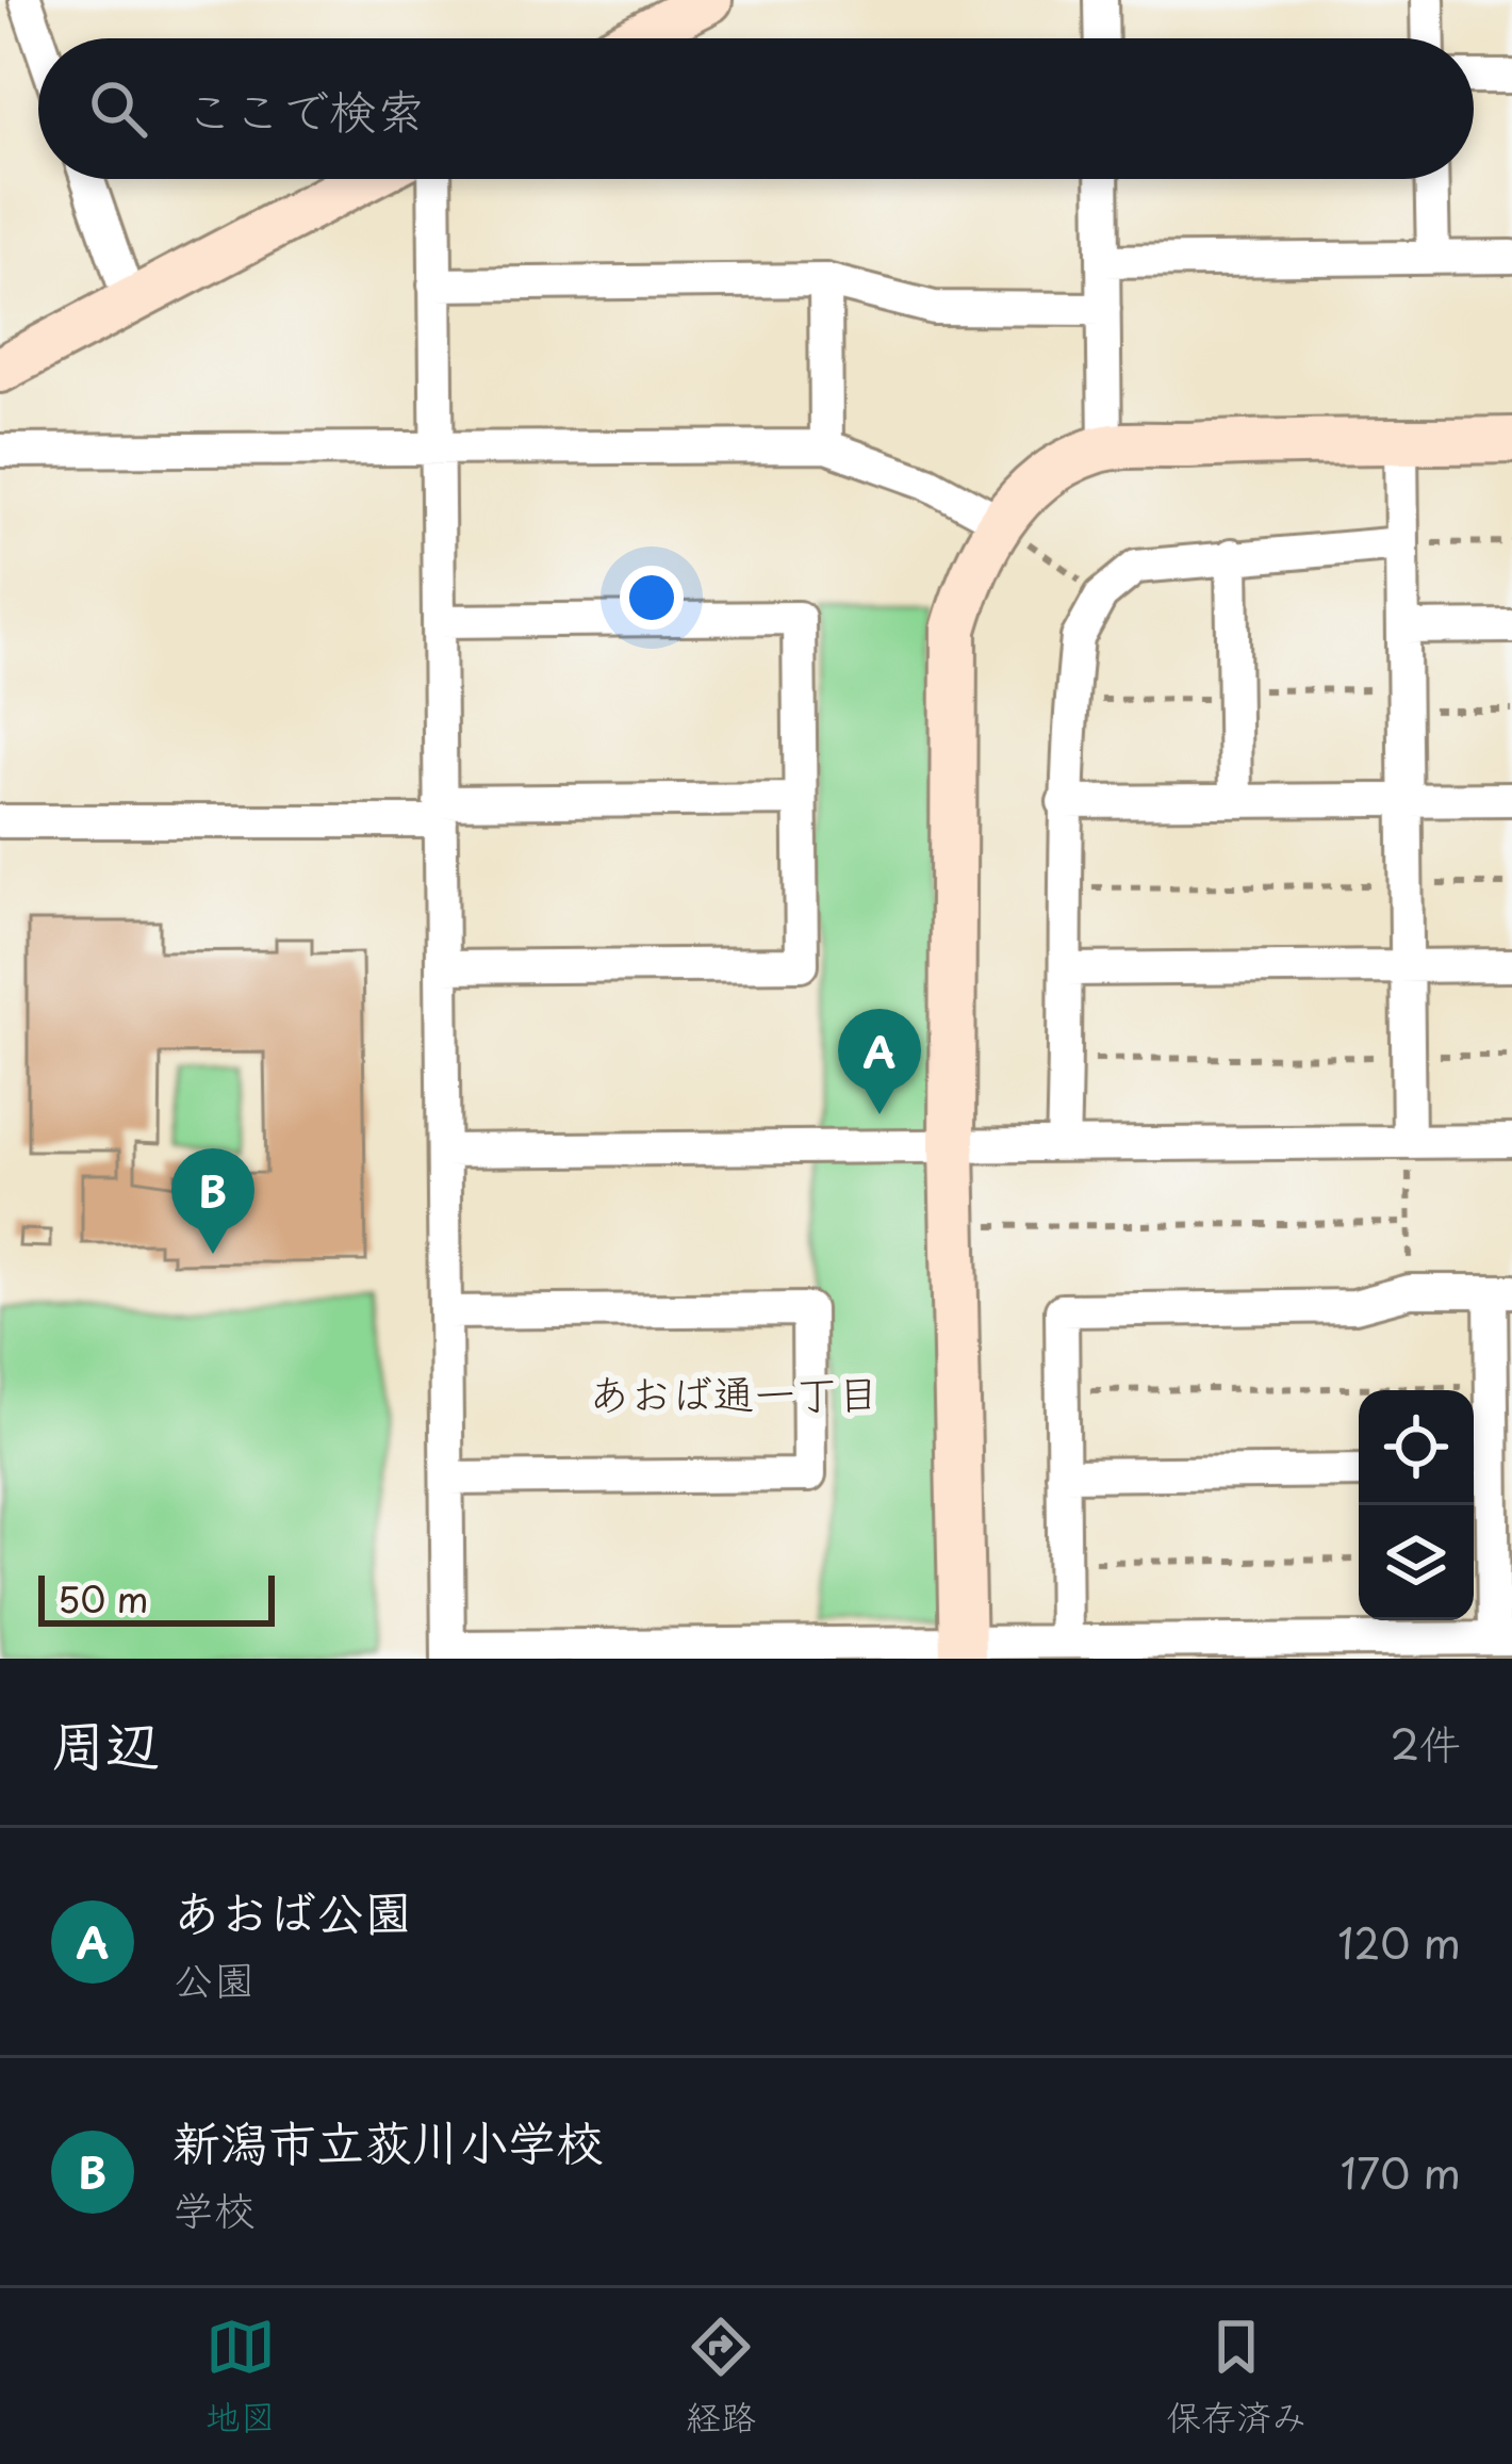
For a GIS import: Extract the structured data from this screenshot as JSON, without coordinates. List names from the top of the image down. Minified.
{"districts":["あおば通一丁目"],"scale_bar":"50 m","page":{"search":"ここで検索","pins":["A","B"],"scale":"50 m","heading":["周辺","2件"],"list":[{"mark":"A","name":"あおば公園","note":"公園","value":"120 m"},{"mark":"B","name":"新潟市立荻川小学校","note":"学校","value":"170 m"}],"nav":["地図","経路","保存済み"]}}
